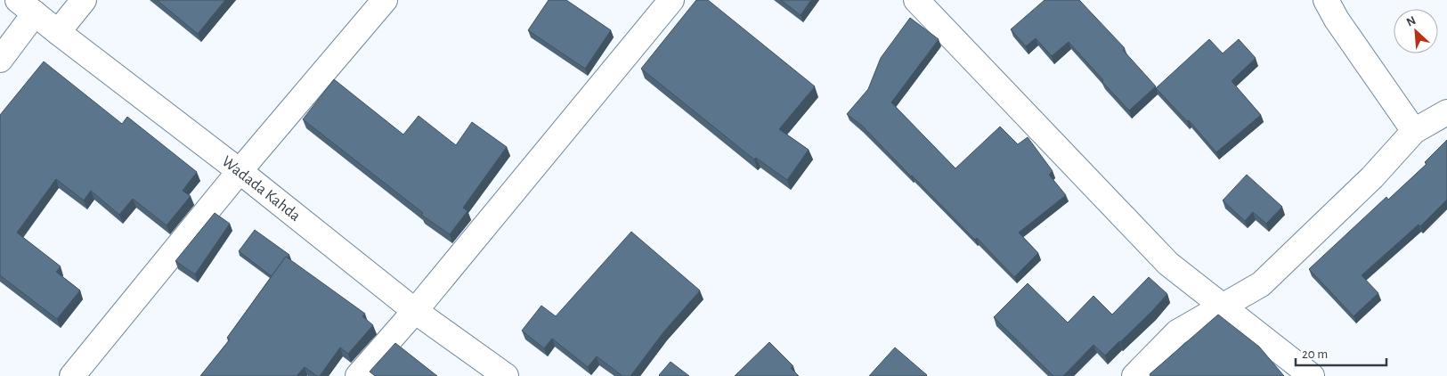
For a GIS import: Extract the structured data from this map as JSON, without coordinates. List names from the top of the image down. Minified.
{"streets":{"street":["Wadada Kahda"]},"scale_bar":"20 m","north":"top left"}
